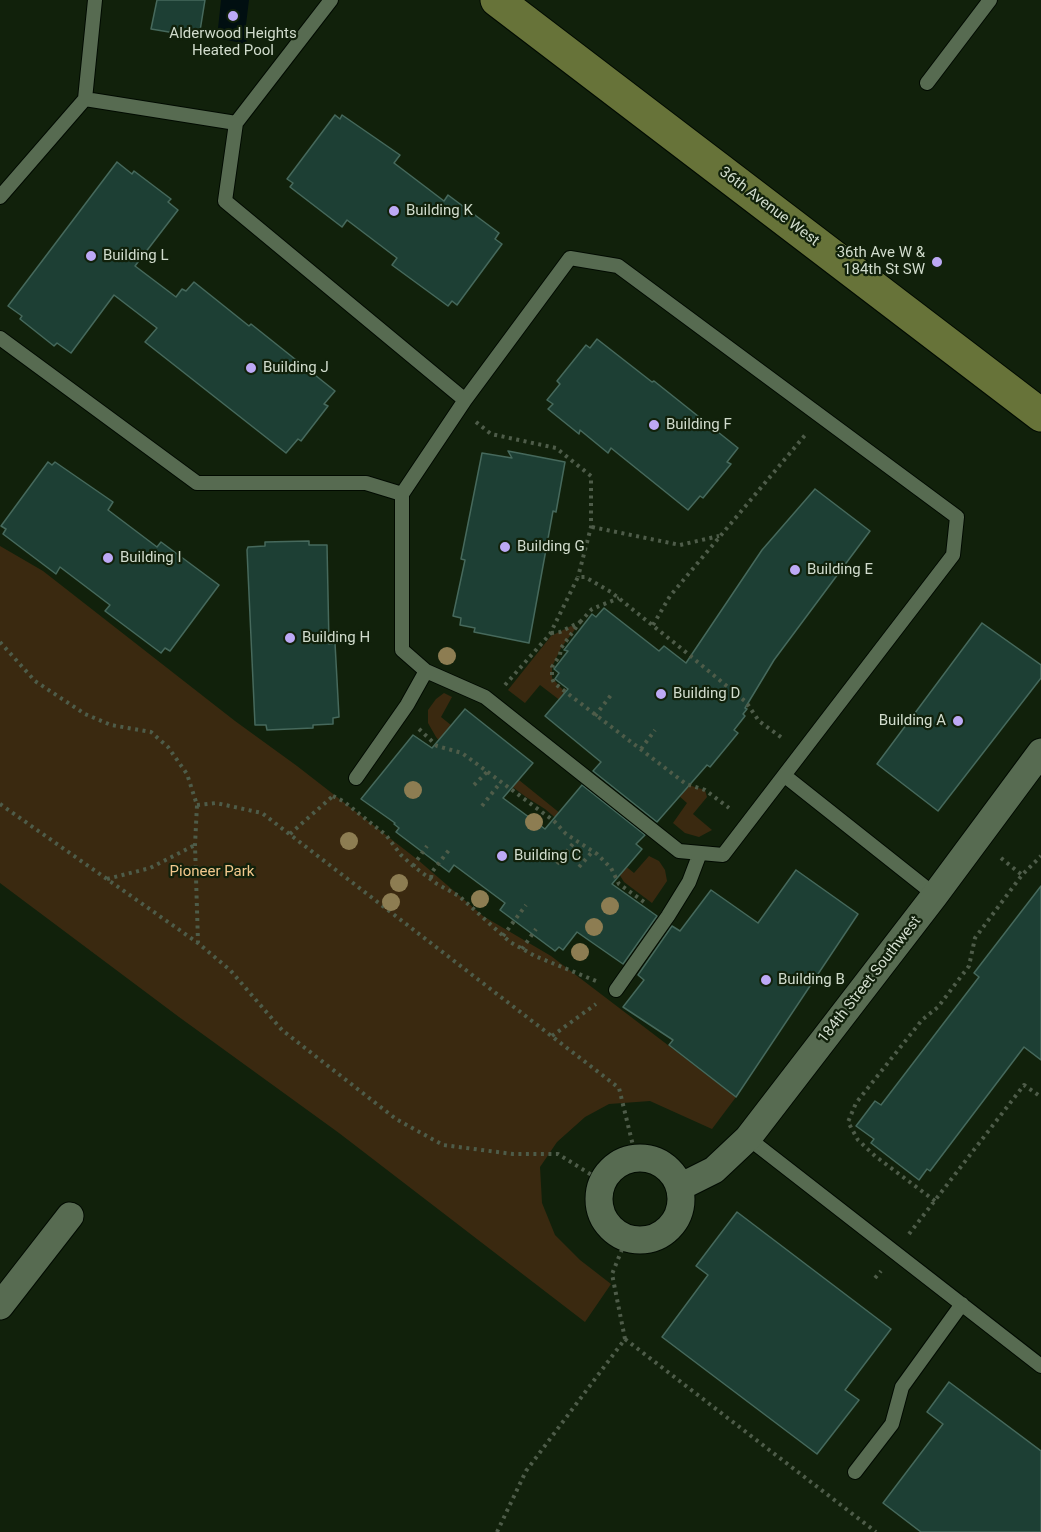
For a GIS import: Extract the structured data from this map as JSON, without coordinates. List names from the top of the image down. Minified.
{"streets":{"main road":["36th Avenue West"],"street":["184th Street Southwest"]},"parks":["Pioneer Park"],"places":["Alderwood Heights Heated Pool","Building K","Building L","36th Ave W & 184th St SW","Building J","Building F","Building G","Building I","Building E","Building H","Building D","Building A","Building C","Building B"]}
